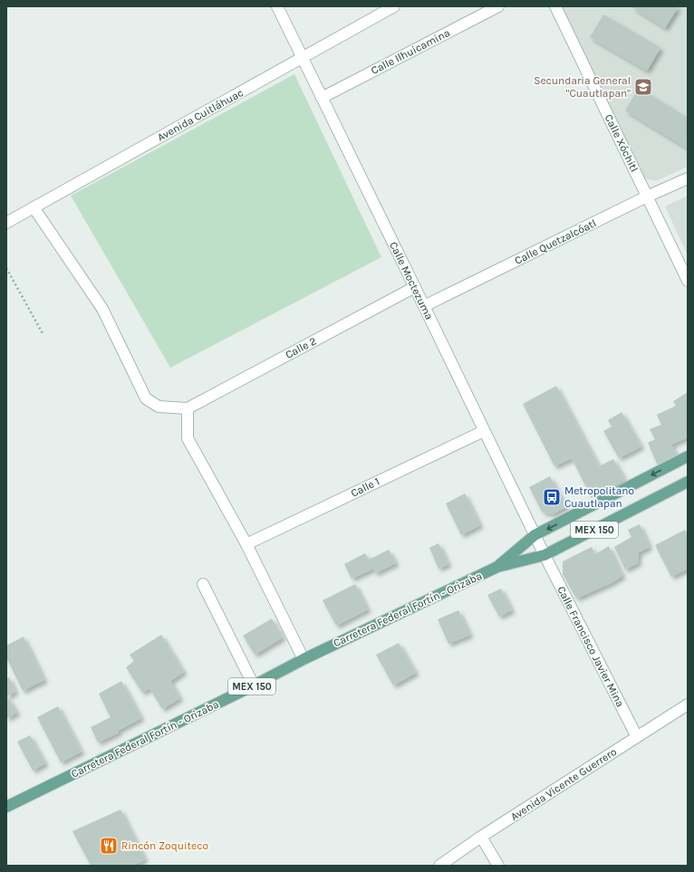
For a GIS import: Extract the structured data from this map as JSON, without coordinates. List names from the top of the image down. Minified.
{"streets":{"main road":["MEX 150","Carretera Federal Fortín - Orizaba"],"street":["Calle Ilhuicamina","Avenida Cuitláhuac","Calle Xóchitl","Calle Quetzalcóatl","Calle Moctezuma","Calle 2","Calle 1","Calle Francisco Javier Mina","Avenida Vicente Guerrero"]},"crossings":[["Calle Ilhuicamina","Calle Moctezuma"],["Avenida Cuitláhuac","Calle Moctezuma"],["Calle Xóchitl","Calle Quetzalcóatl"],["Calle Quetzalcóatl","Calle Moctezuma"],["Calle Moctezuma","Calle 2"],["Calle Moctezuma","Calle 1"],["Calle Moctezuma","MEX 150"],["Calle Moctezuma","Calle Francisco Javier Mina"],["MEX 150","Carretera Federal Fortín - Orizaba"],["MEX 150","Calle Francisco Javier Mina"],["Calle Francisco Javier Mina","Avenida Vicente Guerrero"]],"places":{"school or university":["Secundaria General \"Cuautlapan\""],"bus stop":["Metropolitano Cuautlapan"],"restaurant":["Rincón Zoquiteco"]}}
